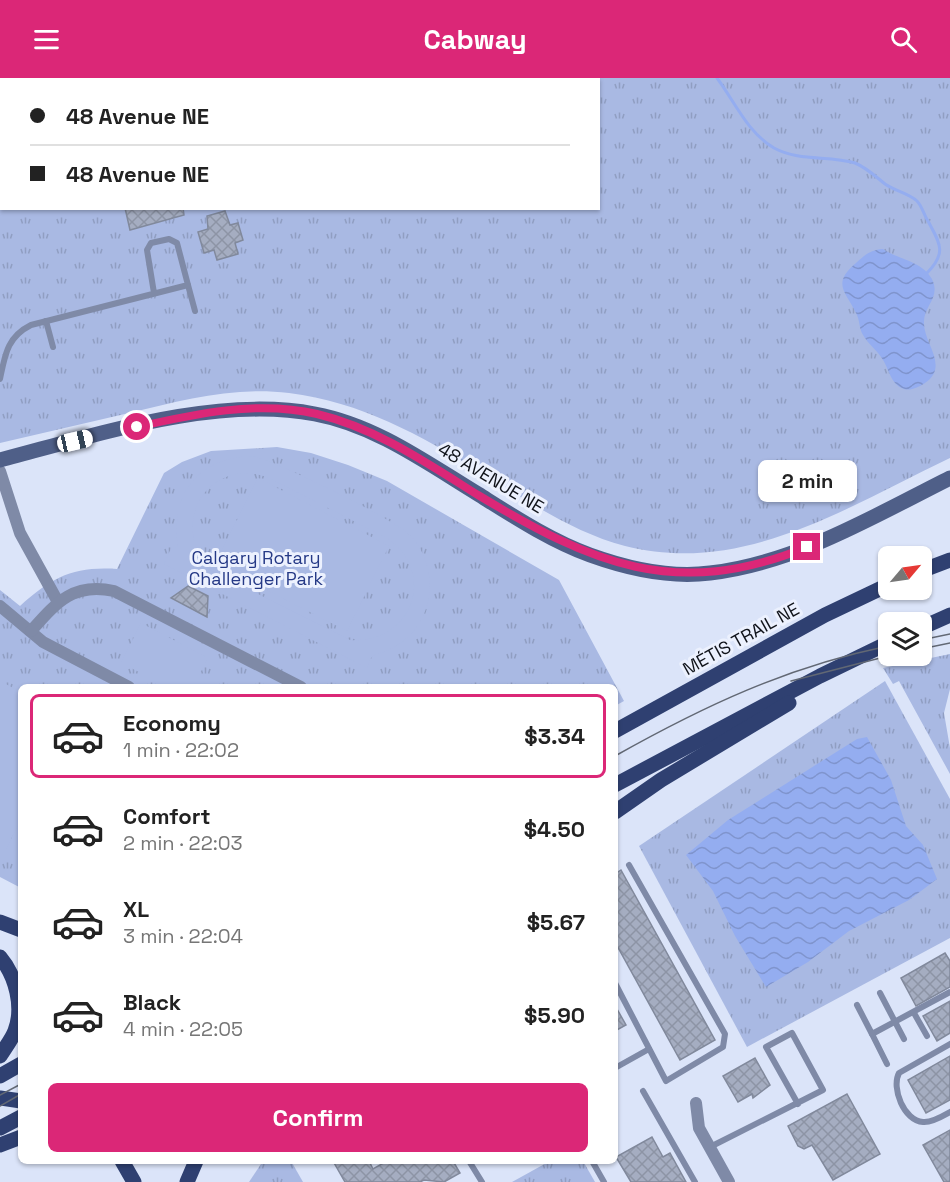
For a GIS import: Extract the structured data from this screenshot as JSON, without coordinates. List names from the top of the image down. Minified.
{"streets":{"main road":["MÉTIS TRAIL NE"],"street":["48 AVENUE NE"]},"parks":["Calgary Rotary Challenger Park"],"north":"top right","page":{"header":"Cabway","banner":["48 Avenue NE","48 Avenue NE"],"bubble":"2 min","list":[{"name":"Economy","note":"1 min · 22:02","value":"$3.34"},{"name":"Comfort","note":"2 min · 22:03","value":"$4.50"},{"name":"XL","note":"3 min · 22:04","value":"$5.67"},{"name":"Black","note":"4 min · 22:05","value":"$5.90"}],"buttons":"Confirm"}}
